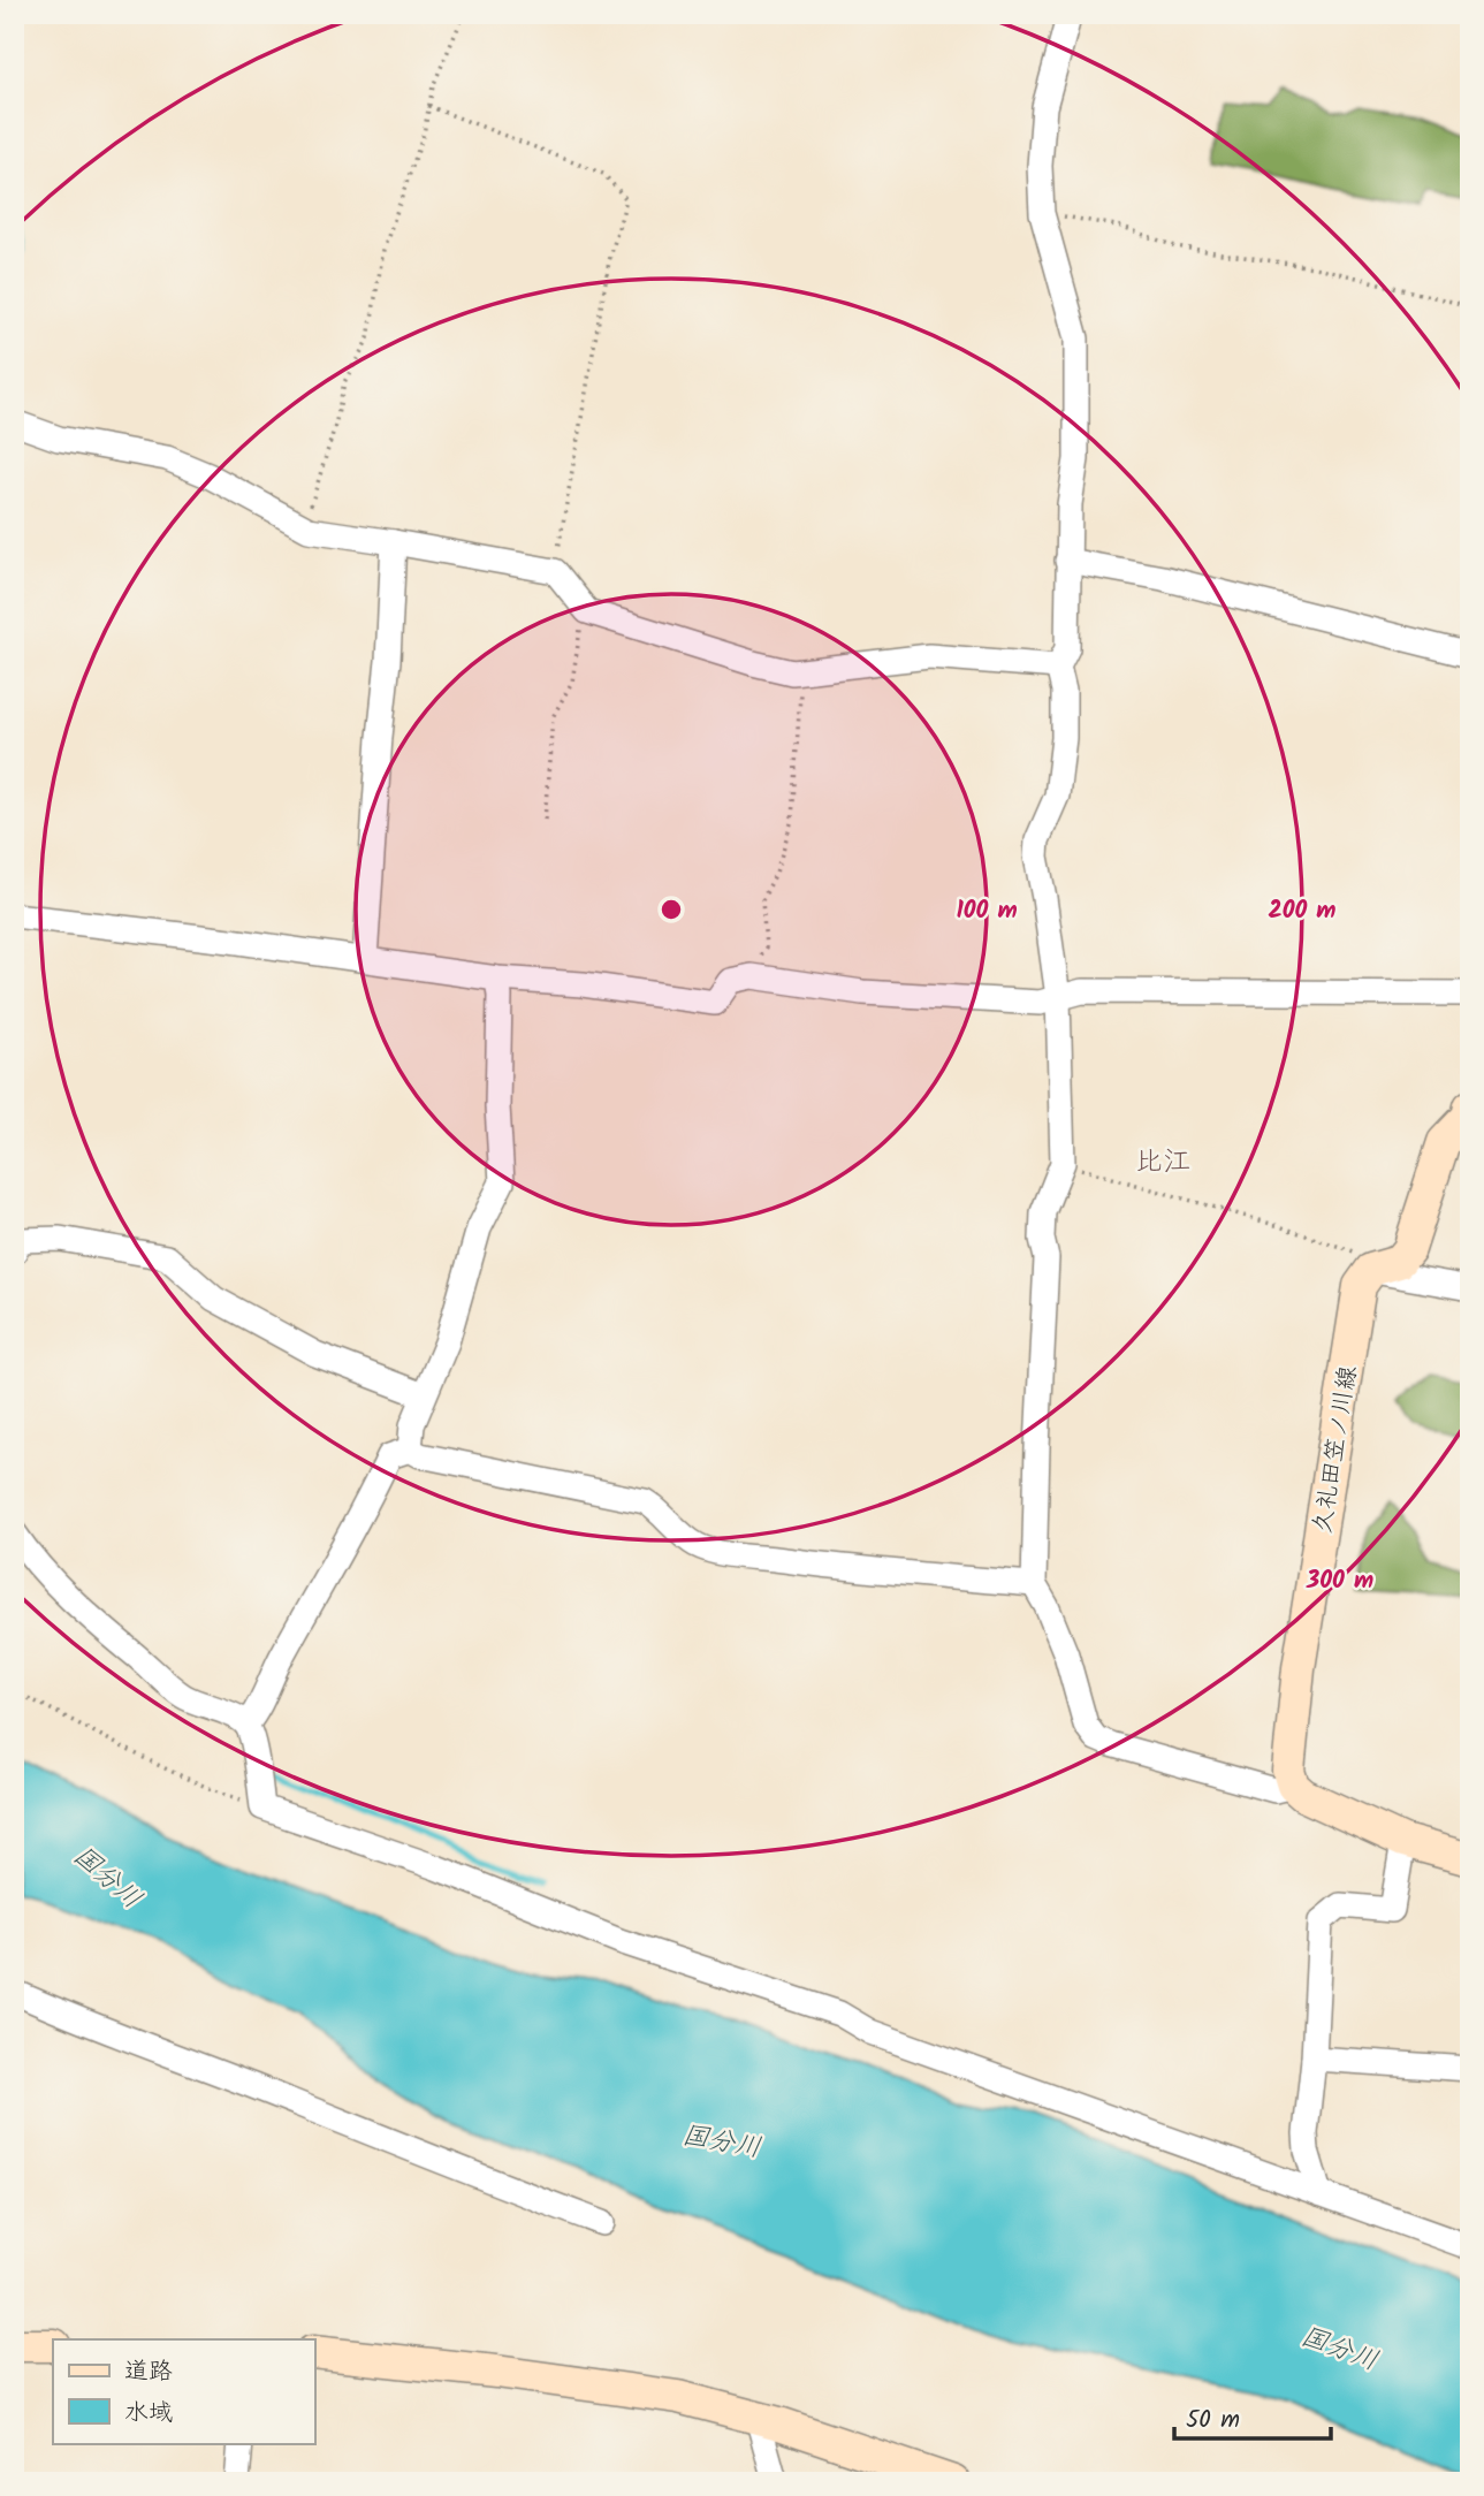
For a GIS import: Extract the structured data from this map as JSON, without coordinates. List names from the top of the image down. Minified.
{"streets":{"main road":["久礼田笠ノ川線"]},"districts":["比江"],"water":["国分川"],"legend":["道路","水域"],"scale_bar":"50 m","rings":["100 m","200 m","300 m"]}
